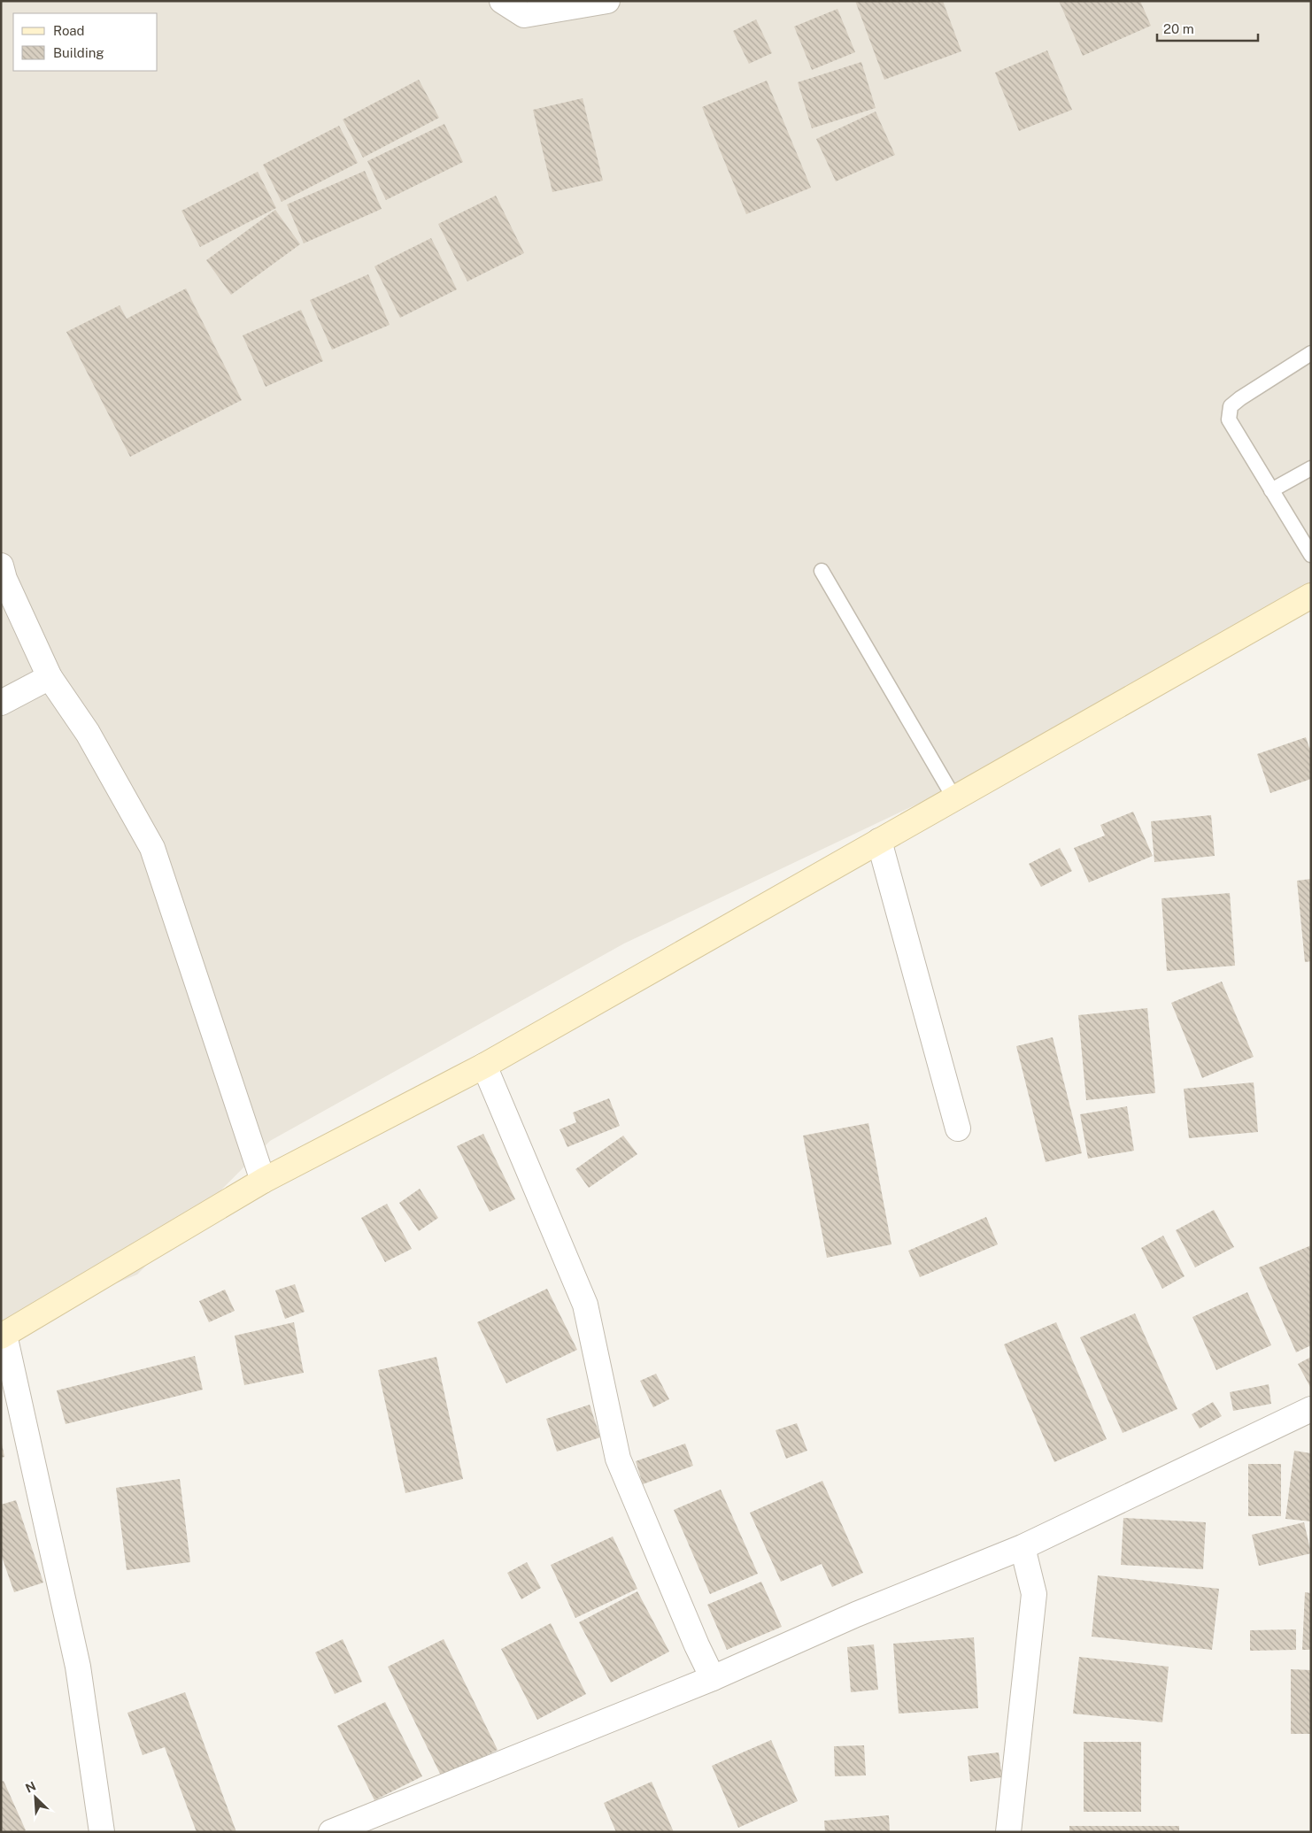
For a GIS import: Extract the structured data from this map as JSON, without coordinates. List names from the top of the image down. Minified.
{"legend":["Road","Building"],"scale_bar":"20 m","north":"top left"}
